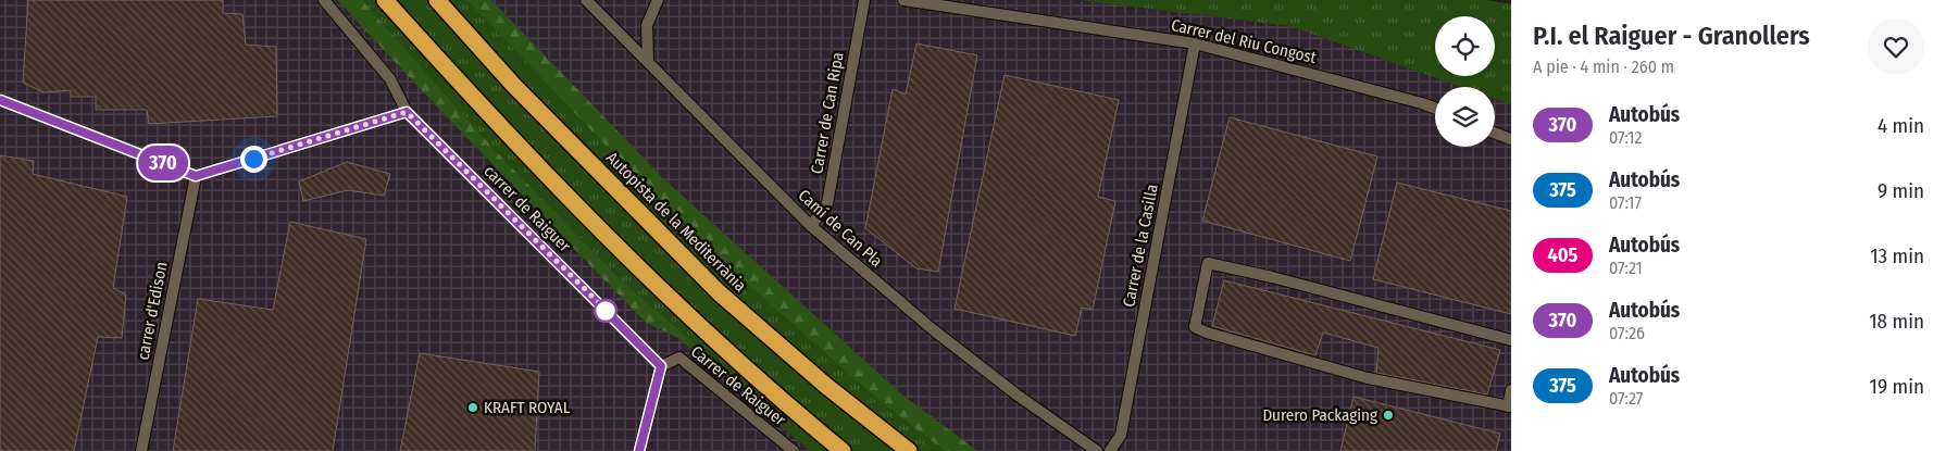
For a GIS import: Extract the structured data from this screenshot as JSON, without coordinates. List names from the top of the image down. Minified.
{"streets":{"highway":["Autopista de la Mediterrània"],"street":["Carrer del Riu Congost","Carrer de Can Ripa","carrer de Raiguer","Camí de Can Pla","Carrer de la Casilla","carrer d'Edison","Carrer de Raiguer"]},"crossings":[["Carrer del Riu Congost","Carrer de la Casilla"],["Carrer de Can Ripa","Camí de Can Pla"],["carrer de Raiguer","Carrer de Raiguer"]],"places":["KRAFT ROYAL","Durero Packaging"],"lines":["bus line 370"],"page":{"on_map":"370","heading":["P.I. el Raiguer - Granollers","A pie · 4 min · 260 m"],"list":[{"mark":"370","name":"Autobús","note":"07:12","value":"4 min"},{"mark":"375","name":"Autobús","note":"07:17","value":"9 min"},{"mark":"405","name":"Autobús","note":"07:21","value":"13 min"},{"mark":"370","name":"Autobús","note":"07:26","value":"18 min"},{"mark":"375","name":"Autobús","note":"07:27","value":"19 min"}]}}
